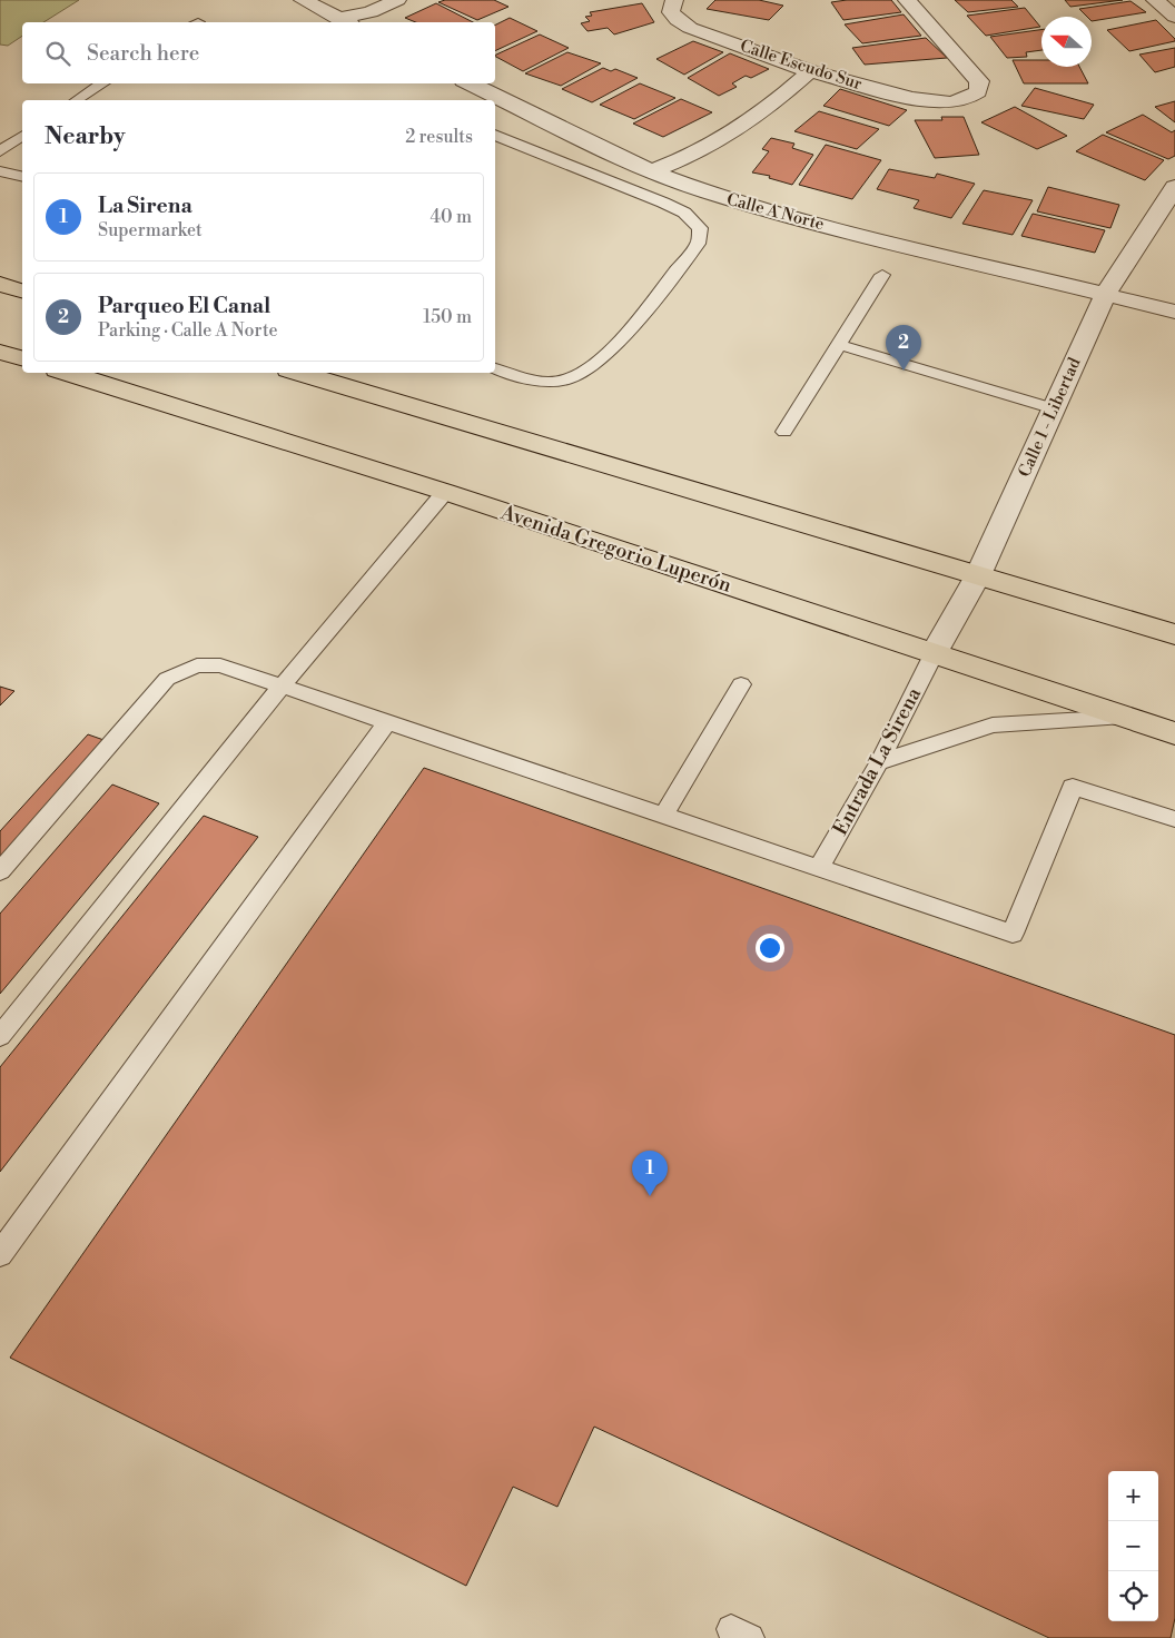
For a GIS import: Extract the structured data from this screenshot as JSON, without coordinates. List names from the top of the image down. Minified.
{"streets":{"main road":["Avenida Gregorio Luperón"],"street":["Calle Escudo Sur","Calle A Norte","Calle 1 - Libertad"],"lane":["Entrada La Sirena"]},"crossings":[["Calle A Norte","Calle 1 - Libertad"],["Calle 1 - Libertad","Avenida Gregorio Luperón"],["Calle 1 - Libertad","Entrada La Sirena"],["Avenida Gregorio Luperón","Entrada La Sirena"]],"north":"left","page":{"search":"Search here","heading":["Nearby","2 results"],"list":[{"mark":"1","name":"La Sirena","note":"Supermarket","value":"40 m"},{"mark":"2","name":"Parqueo El Canal","note":"Parking · Calle A Norte","value":"150 m"}],"pins":["2","1"],"map_buttons":["+","−"]}}
